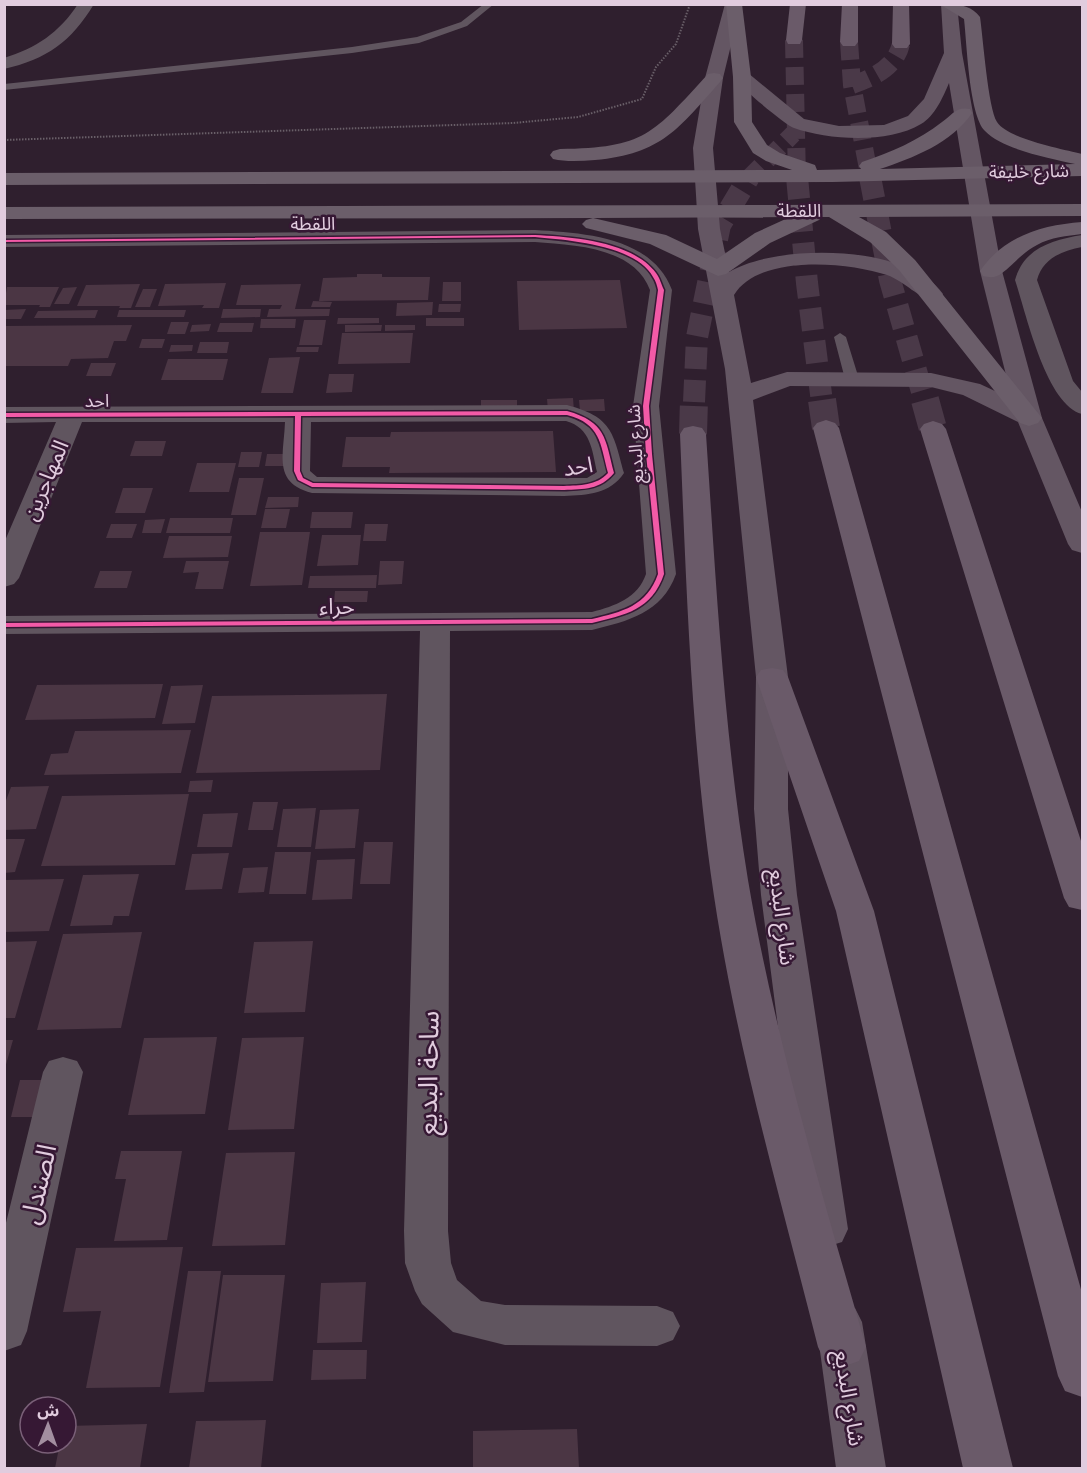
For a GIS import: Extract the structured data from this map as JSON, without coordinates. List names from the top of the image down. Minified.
{"streets":{"main road":["شارع خليفة","اللقطة","شارع البديع"],"street":["احد","المهاجرين","حراء","ساحة البديع","الصندل"]},"crossings":[["شارع خليفة","اللقطة"],["اللقطة","شارع البديع"],["احد","المهاجرين"],["شارع البديع","حراء"],["حراء","ساحة البديع"]],"north":"top"}
